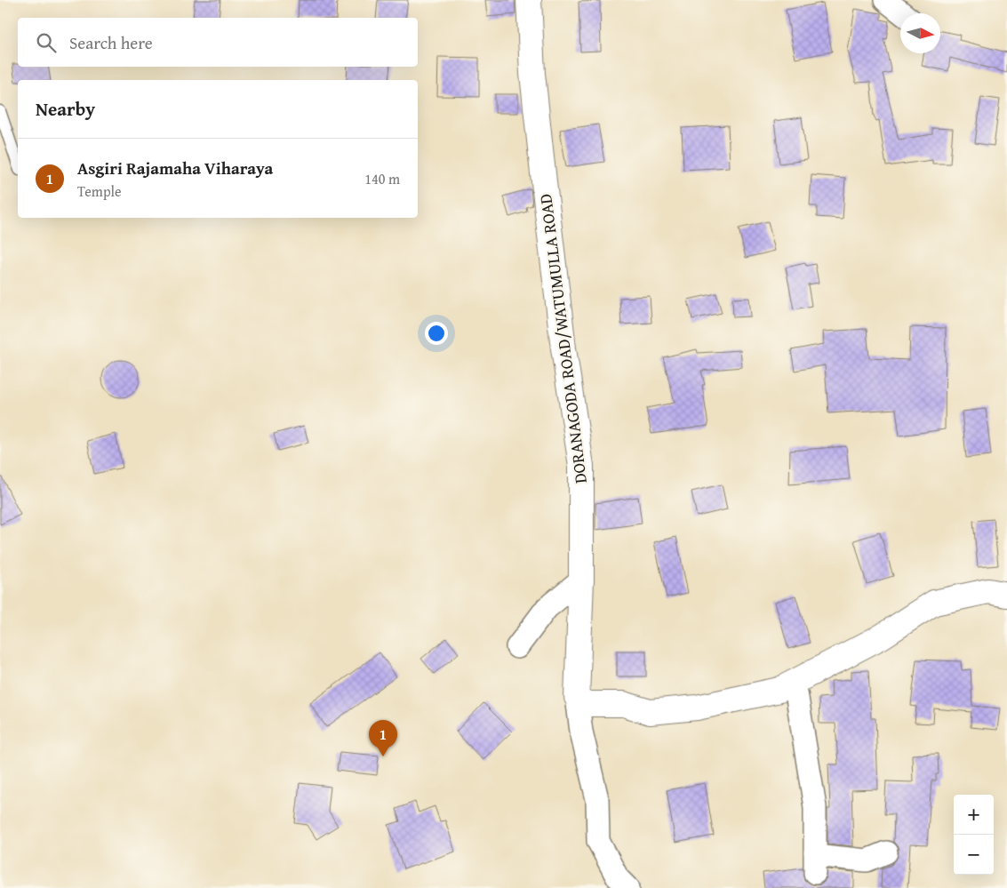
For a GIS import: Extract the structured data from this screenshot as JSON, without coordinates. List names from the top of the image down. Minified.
{"streets":{"street":["DORANAGODA ROAD/WATUMULLA ROAD"]},"north":"right","page":{"search":"Search here","heading":"Nearby","list":[{"mark":"1","name":"Asgiri Rajamaha Viharaya","note":"Temple","value":"140 m"}],"pins":"1","map_buttons":["+","−"]}}
